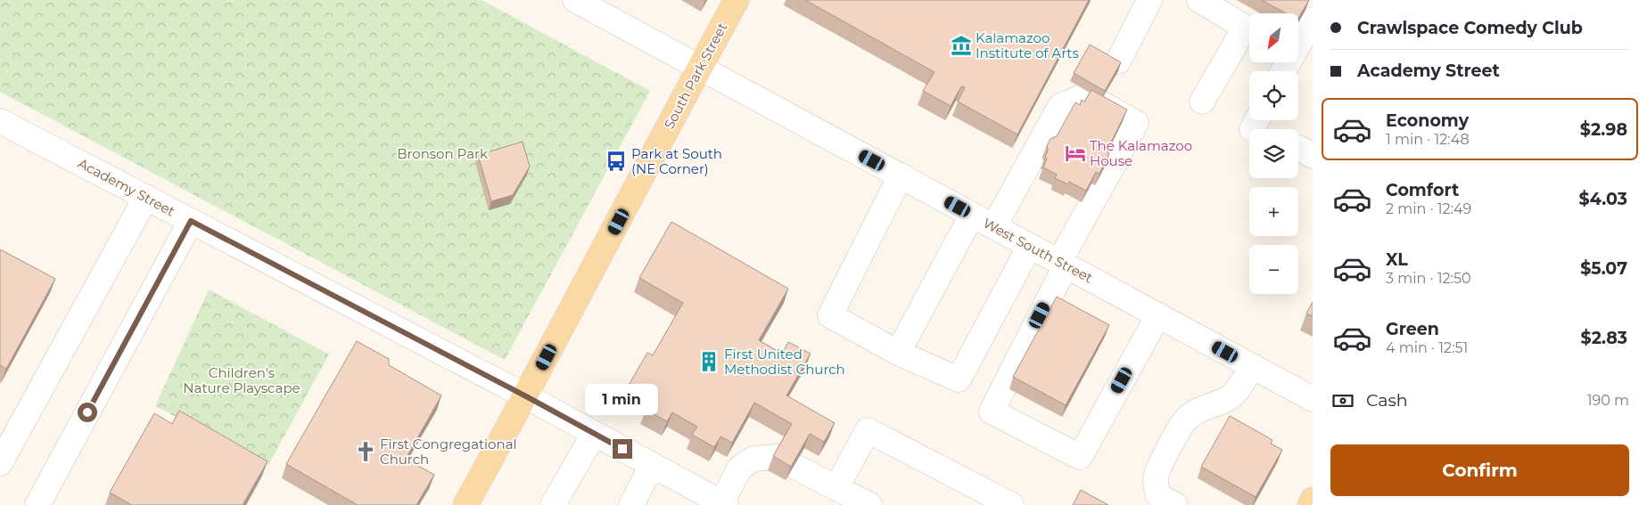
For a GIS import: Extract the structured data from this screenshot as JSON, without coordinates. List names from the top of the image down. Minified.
{"streets":{"main road":["South Park Street"],"street":["Academy Street","West South Street"]},"crossings":[["South Park Street","Academy Street"],["South Park Street","West South Street"]],"parks":["Bronson Park","Children's Nature Playscape"],"places":{"museum":["Kalamazoo Institute of Arts"],"hotel":["The Kalamazoo House"],"bus stop":["Park at South (NE Corner)"],"building":["First United Methodist Church"],"church":["First Congregational Church"]},"north":"bottom left","page":{"banner":["Crawlspace Comedy Club","Academy Street"],"map_buttons":["+","−"],"list":[{"name":"Economy","note":"1 min · 12:48","value":"$2.98"},{"name":"Comfort","note":"2 min · 12:49","value":"$4.03"},{"name":"XL","note":"3 min · 12:50","value":"$5.07"},{"name":"Green","note":"4 min · 12:51","value":"$2.83"}],"pay":["Cash","190 m"],"bubble":"1 min","buttons":"Confirm"}}
